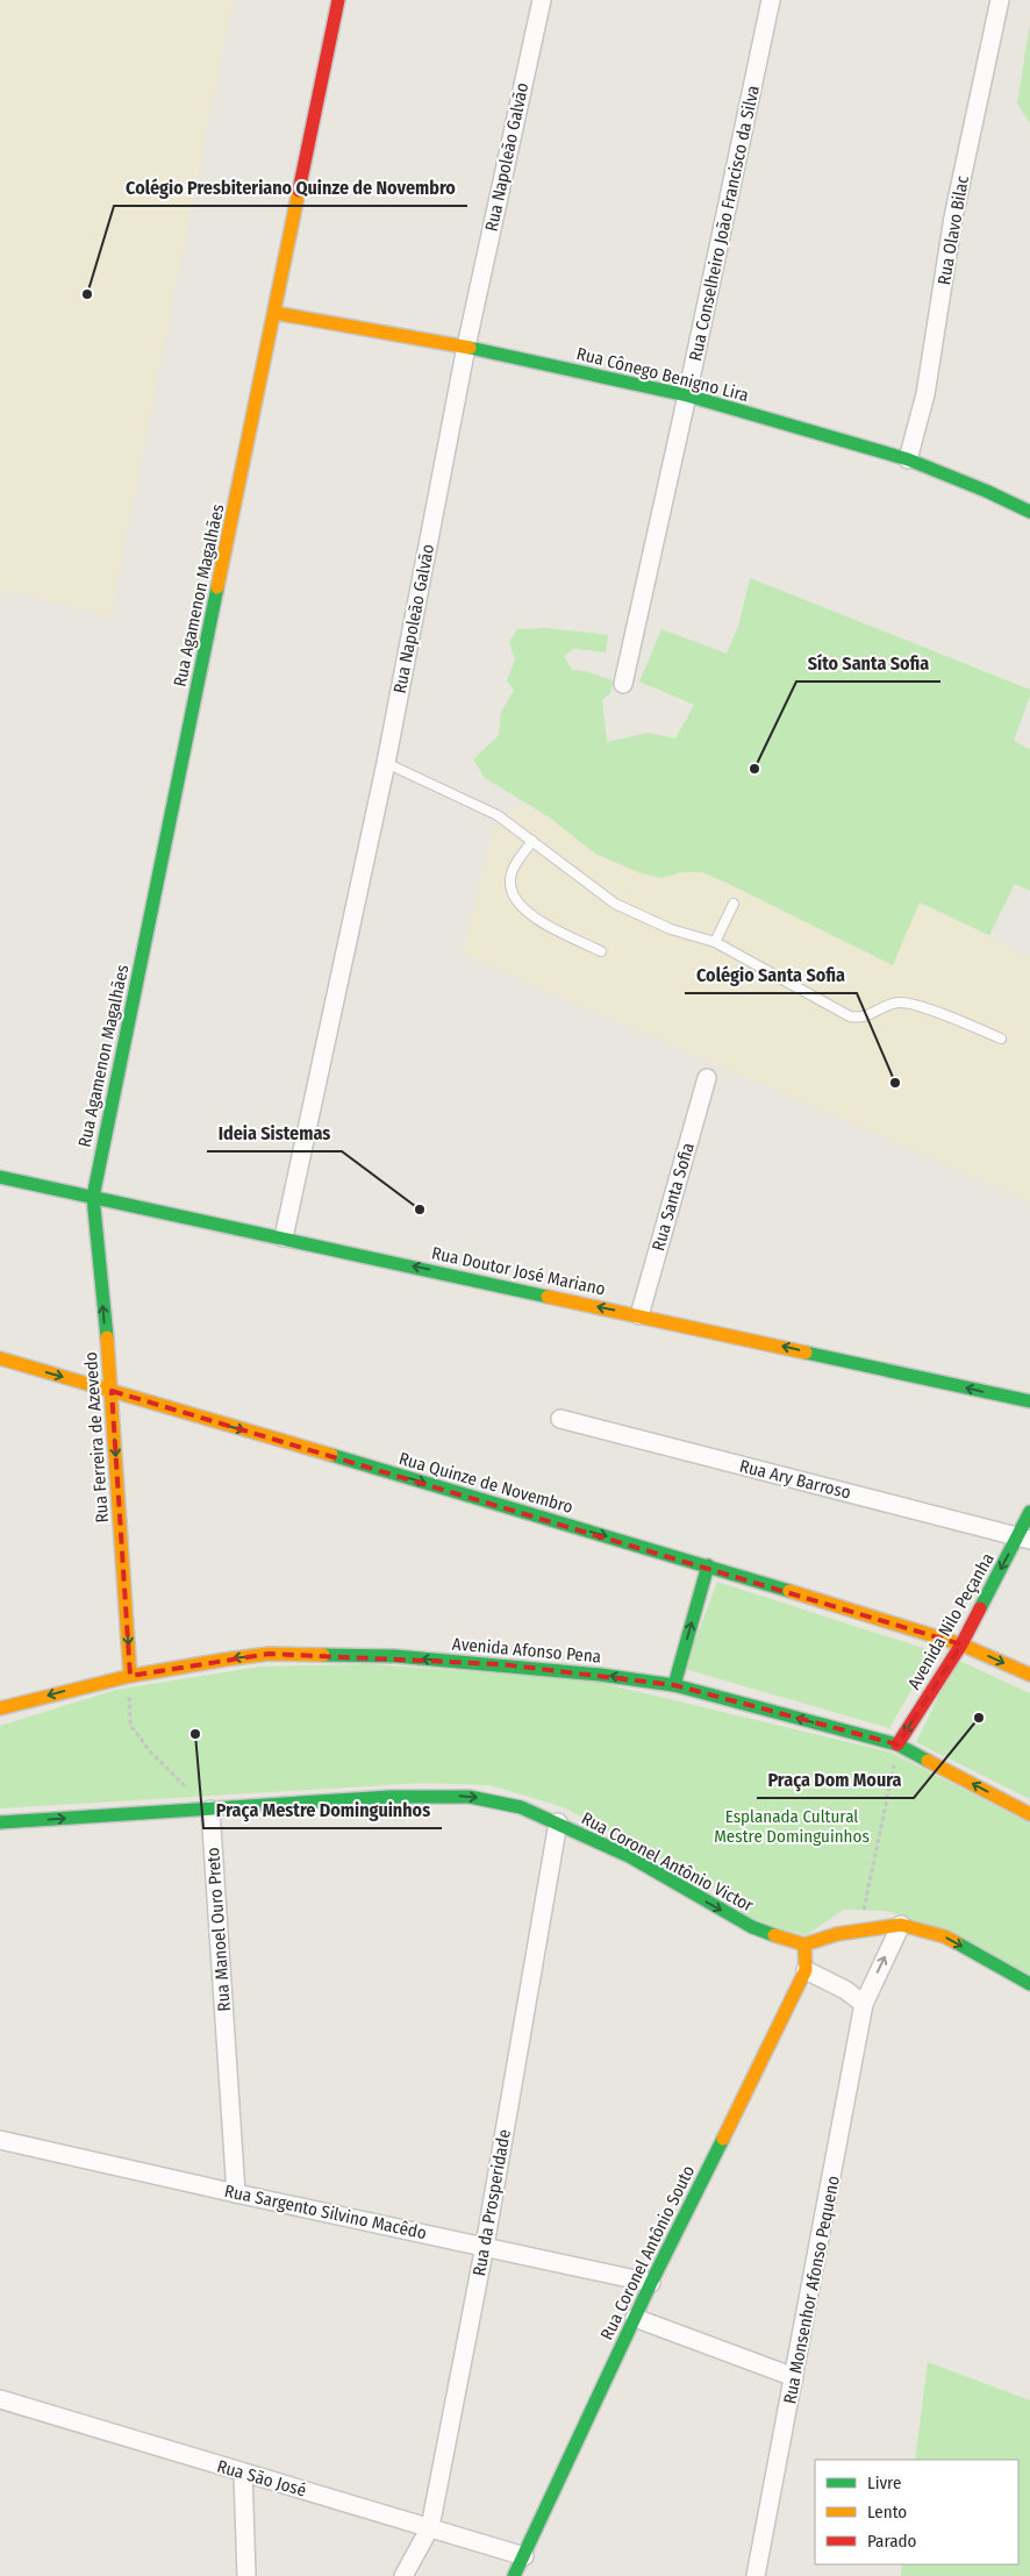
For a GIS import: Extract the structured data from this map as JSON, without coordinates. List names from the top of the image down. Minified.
{"streets":{"main road":["Rua Cônego Benigno Lira","Rua Agamenon Magalhães","Rua Doutor José Mariano","Rua Ferreira de Azevedo","Rua Quinze de Novembro","Avenida Nilo Peçanha","Avenida Afonso Pena","Rua Coronel Antônio Victor","Rua Coronel Antônio Souto"],"street":["Rua Napoleão Galvão","Rua Conselheiro João Francisco da Silva","Rua Olavo Bilac","Rua Santa Sofia","Rua Ary Barroso","Rua Manoel Ouro Preto","Rua da Prosperidade","Rua Sargento Silvino Macêdo","Rua Monsenhor Afonso Pequeno","Rua São José"]},"crossings":[["Rua Napoleão Galvão","Rua Cônego Benigno Lira"],["Rua Napoleão Galvão","Rua Doutor José Mariano"],["Rua Conselheiro João Francisco da Silva","Rua Cônego Benigno Lira"],["Rua Olavo Bilac","Rua Cônego Benigno Lira"],["Rua Cônego Benigno Lira","Rua Agamenon Magalhães"],["Rua Agamenon Magalhães","Rua Doutor José Mariano"],["Rua Agamenon Magalhães","Rua Ferreira de Azevedo"],["Rua Santa Sofia","Rua Doutor José Mariano"],["Rua Doutor José Mariano","Rua Ferreira de Azevedo"],["Rua Ferreira de Azevedo","Rua Quinze de Novembro"],["Rua Ferreira de Azevedo","Avenida Afonso Pena"],["Rua Ary Barroso","Avenida Nilo Peçanha"],["Rua Quinze de Novembro","Avenida Nilo Peçanha"],["Avenida Nilo Peçanha","Avenida Afonso Pena"],["Rua Coronel Antônio Victor","Rua Manoel Ouro Preto"],["Rua Coronel Antônio Victor","Rua da Prosperidade"],["Rua Coronel Antônio Victor","Rua Coronel Antônio Souto"],["Rua Manoel Ouro Preto","Rua Sargento Silvino Macêdo"],["Rua da Prosperidade","Rua Sargento Silvino Macêdo"],["Rua da Prosperidade","Rua São José"],["Rua Sargento Silvino Macêdo","Rua Coronel Antônio Souto"],["Rua Coronel Antônio Souto","Rua São José"]],"one_way":["Rua Doutor José Mariano","Rua Quinze de Novembro","Avenida Nilo Peçanha","Avenida Afonso Pena","Rua Coronel Antônio Victor"],"parks":["Esplanada Cultural Mestre Dominguinhos"],"places":["Colégio Presbiteriano Quinze de Novembro","Síto Santa Sofia","Colégio Santa Sofia","Ideia Sistemas","Praça Dom Moura","Praça Mestre Dominguinhos"],"legend":["Livre","Lento","Parado"]}
